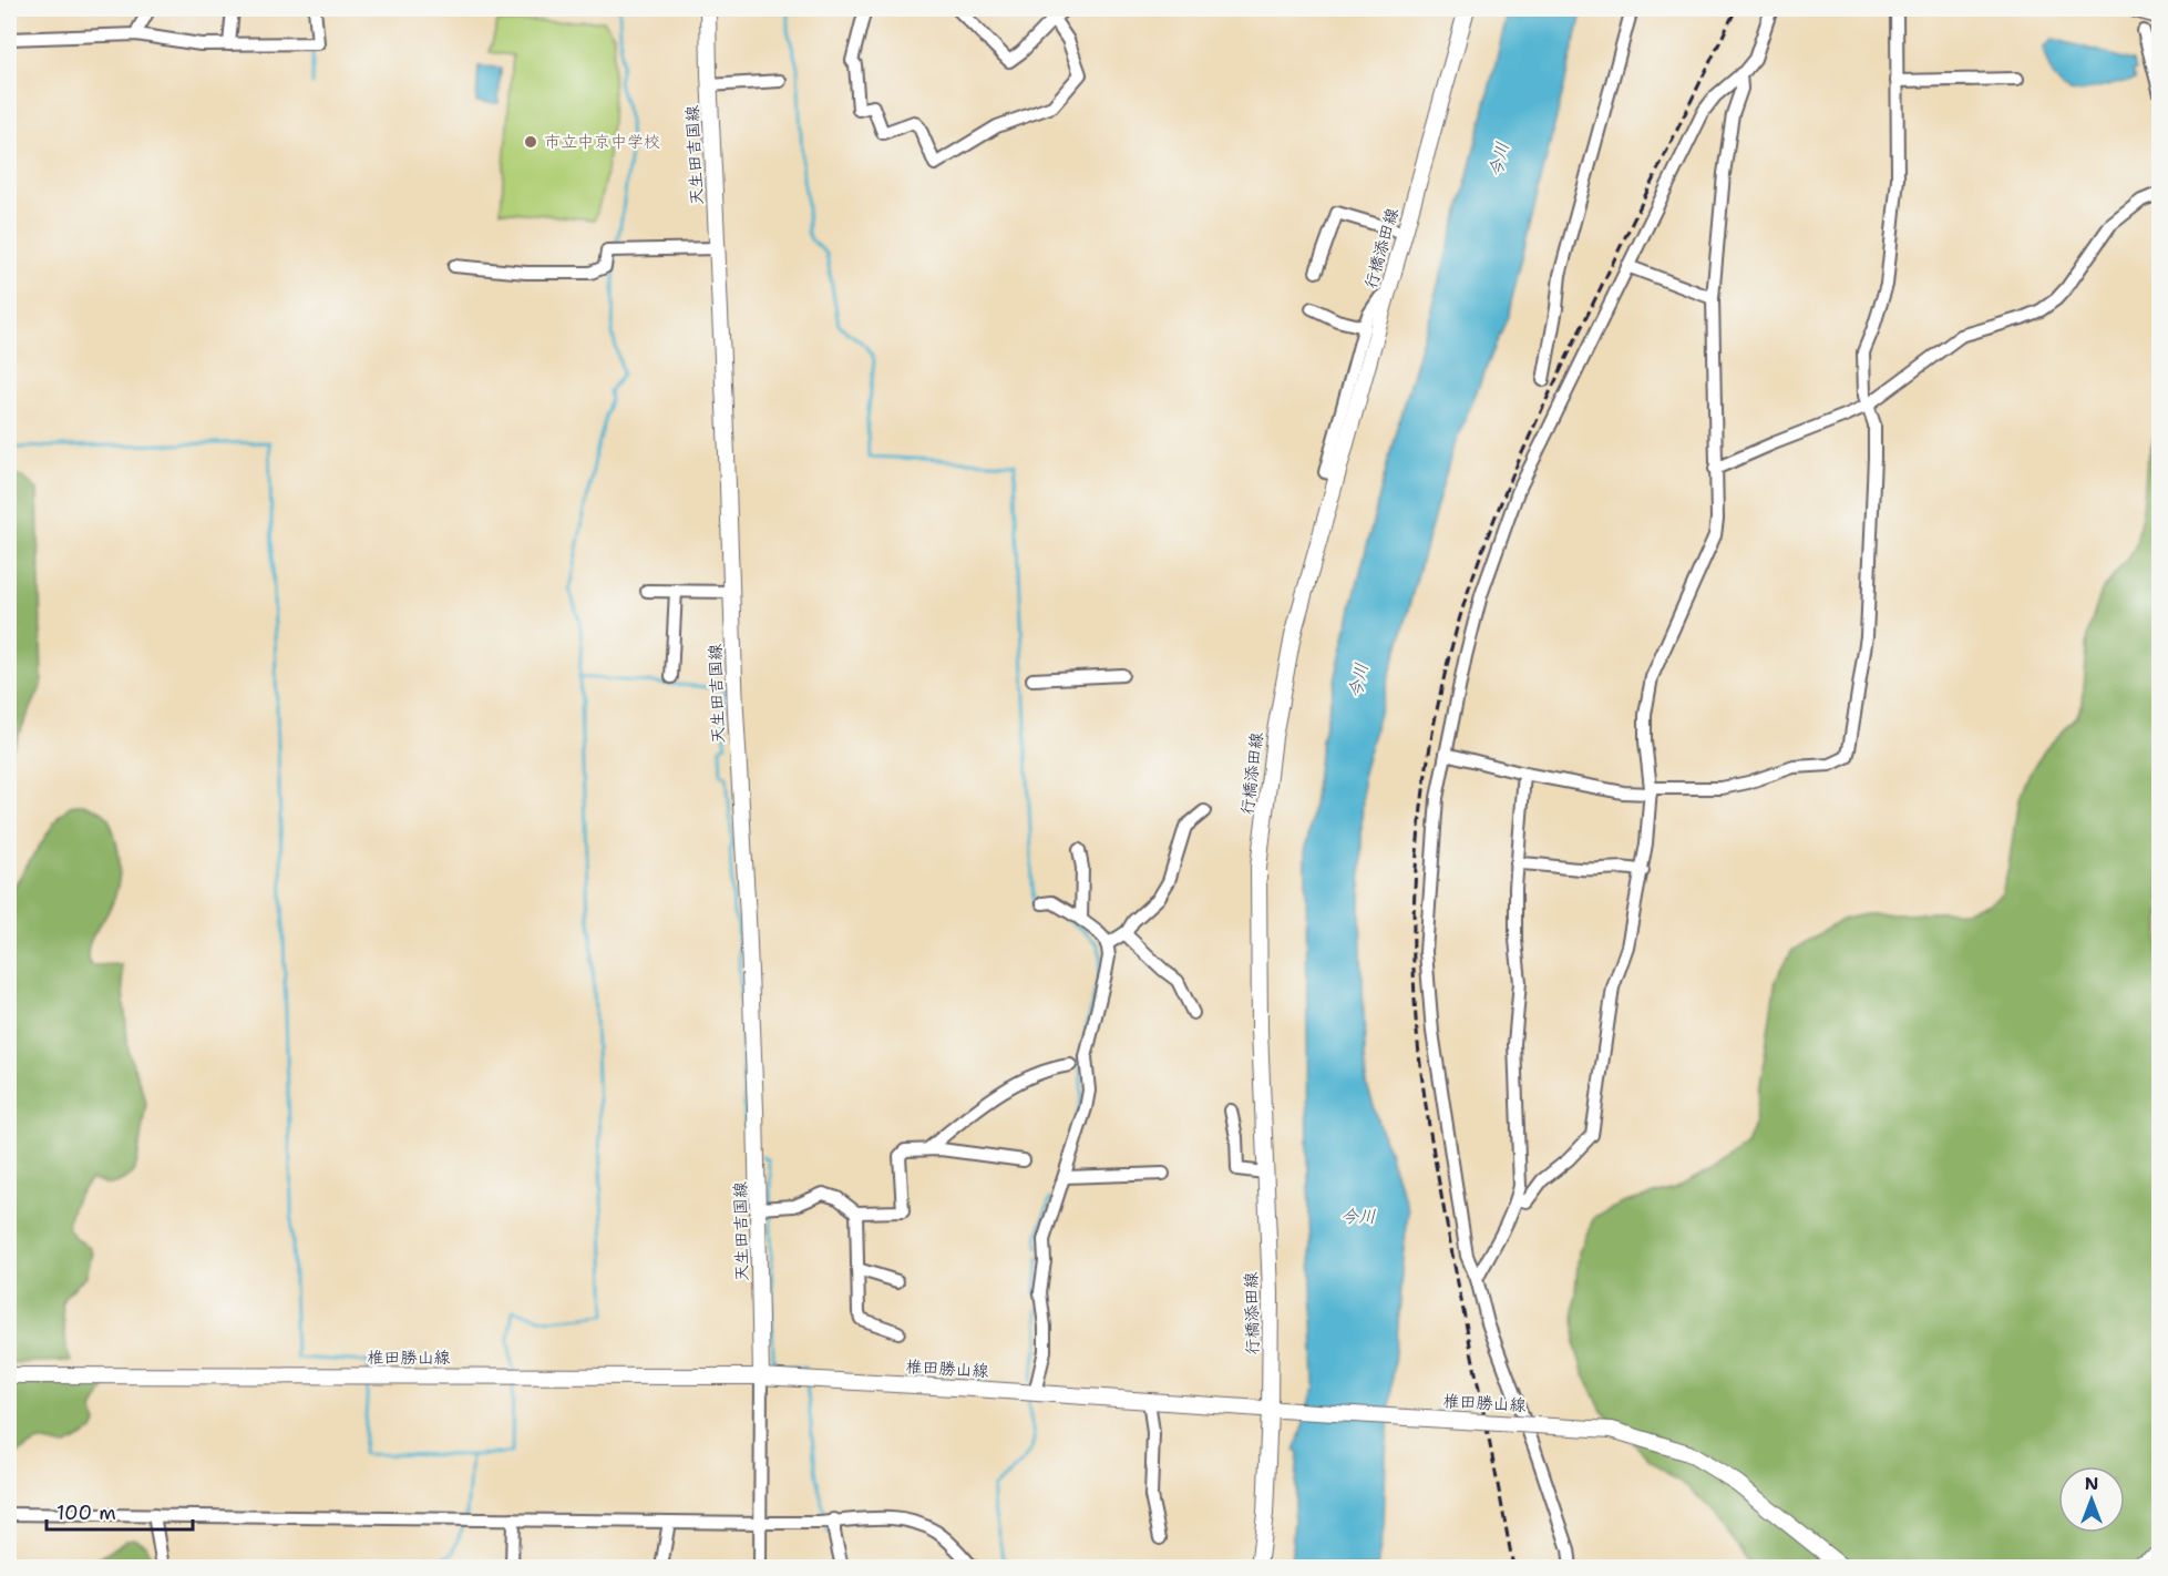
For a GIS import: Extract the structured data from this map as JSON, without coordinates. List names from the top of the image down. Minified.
{"streets":{"main road":["天生田吉国線","行橋添田線","椎田勝山線"]},"crossings":[["天生田吉国線","椎田勝山線"],["行橋添田線","椎田勝山線"]],"water":["今川"],"places":["市立中京中学校"],"scale_bar":"100 m","north":"top"}
